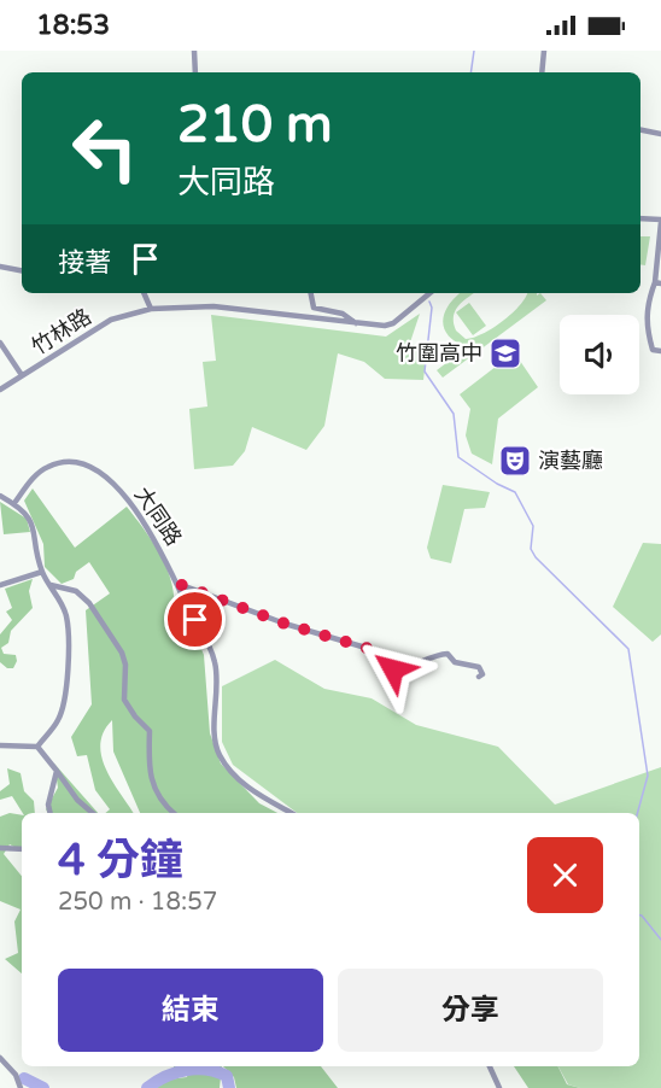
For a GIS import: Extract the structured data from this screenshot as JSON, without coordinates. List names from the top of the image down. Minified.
{"streets":{"street":["竹林路","大同路"]},"places":{"school or university":["竹圍高中"],"theatre":["演藝廳"]},"page":{"status":"18:53","turn":["210 m","大同路"],"then":"接著","heading":["4 分鐘","250 m · 18:57"],"buttons":["結束","分享"]}}
